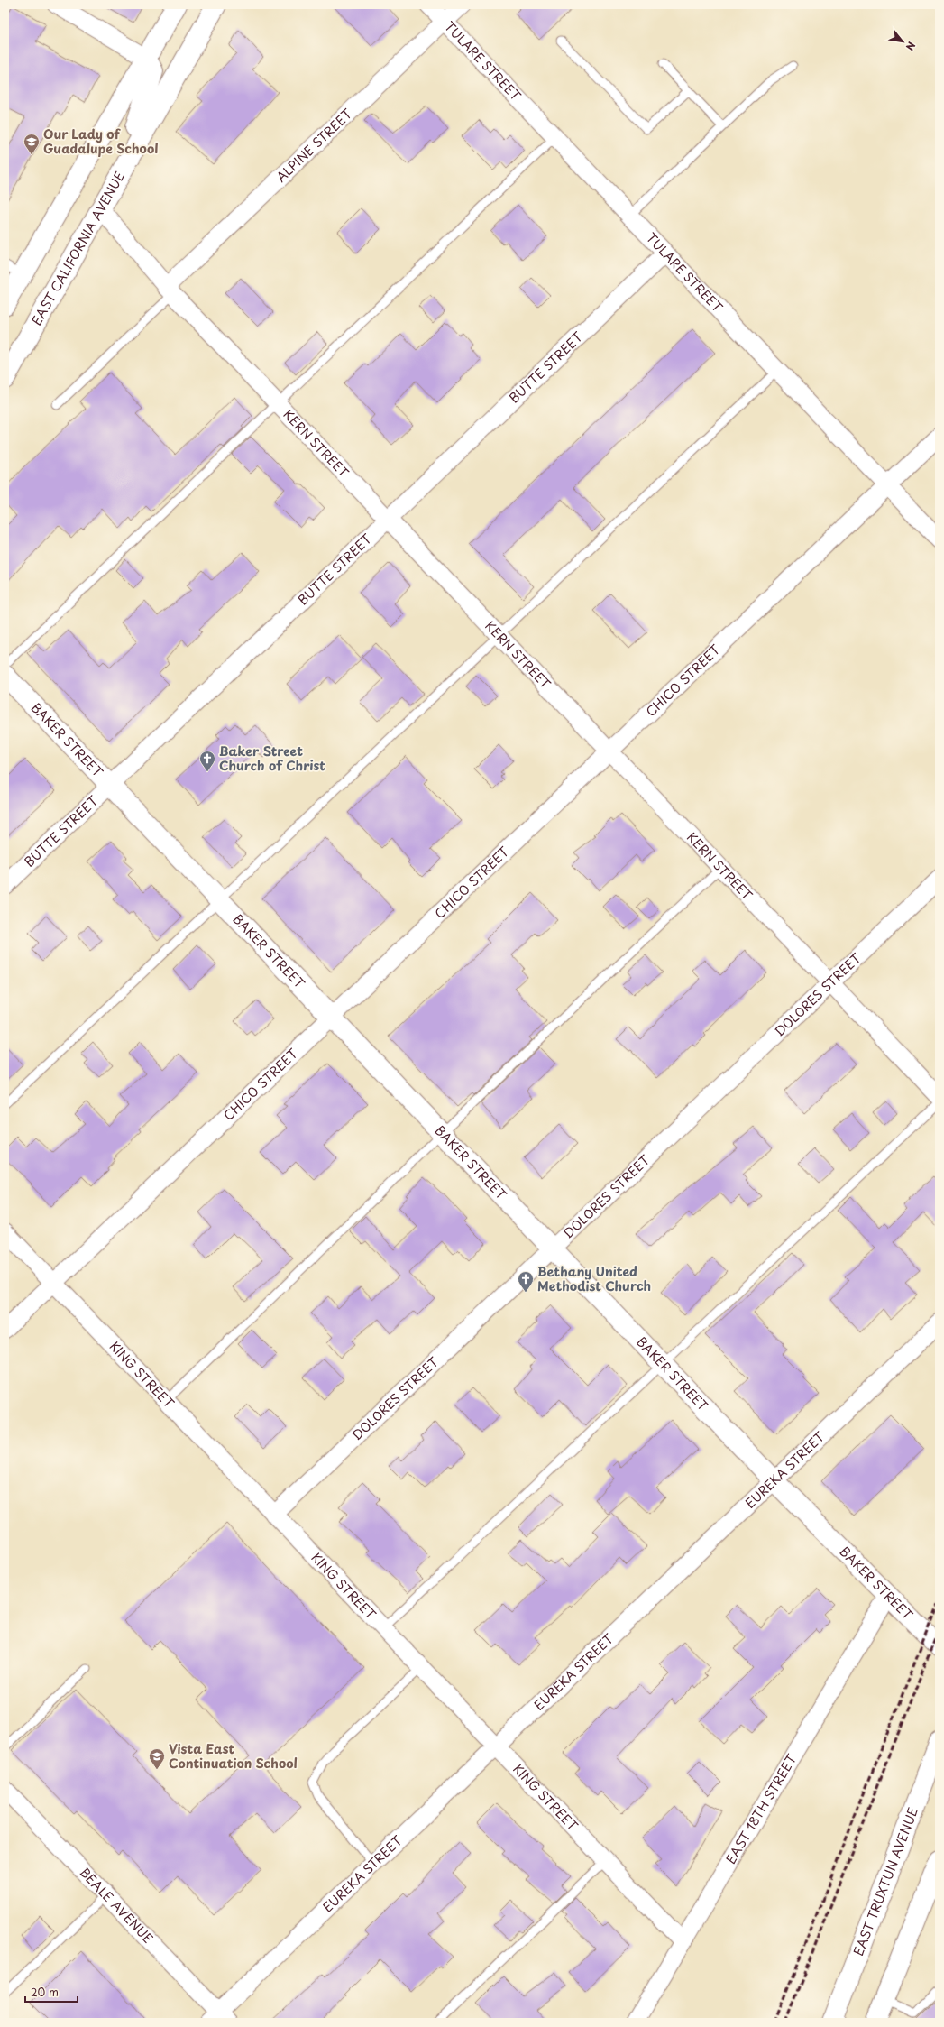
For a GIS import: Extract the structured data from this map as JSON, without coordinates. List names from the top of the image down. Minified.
{"streets":{"main road":["EAST CALIFORNIA AVENUE","BAKER STREET","EAST TRUXTUN AVENUE"],"street":["TULARE STREET","ALPINE STREET","BUTTE STREET","KERN STREET","CHICO STREET","DOLORES STREET","KING STREET","EUREKA STREET","EAST 18TH STREET","BEALE AVENUE"]},"crossings":[["TULARE STREET","ALPINE STREET"],["TULARE STREET","BUTTE STREET"],["TULARE STREET","CHICO STREET"],["ALPINE STREET","KERN STREET"],["EAST CALIFORNIA AVENUE","KERN STREET"],["BUTTE STREET","KERN STREET"],["BUTTE STREET","BAKER STREET"],["KERN STREET","CHICO STREET"],["KERN STREET","DOLORES STREET"],["CHICO STREET","BAKER STREET"],["CHICO STREET","KING STREET"],["BAKER STREET","DOLORES STREET"],["BAKER STREET","EUREKA STREET"],["BAKER STREET","EAST 18TH STREET"],["DOLORES STREET","KING STREET"],["KING STREET","EUREKA STREET"],["KING STREET","EAST 18TH STREET"],["EUREKA STREET","BEALE AVENUE"]],"places":{"school or university":["Our Lady of Guadalupe School","Vista East Continuation School"],"church":["Baker Street Church of Christ","Bethany United Methodist Church"]},"scale_bar":"20 m","north":"bottom right"}
